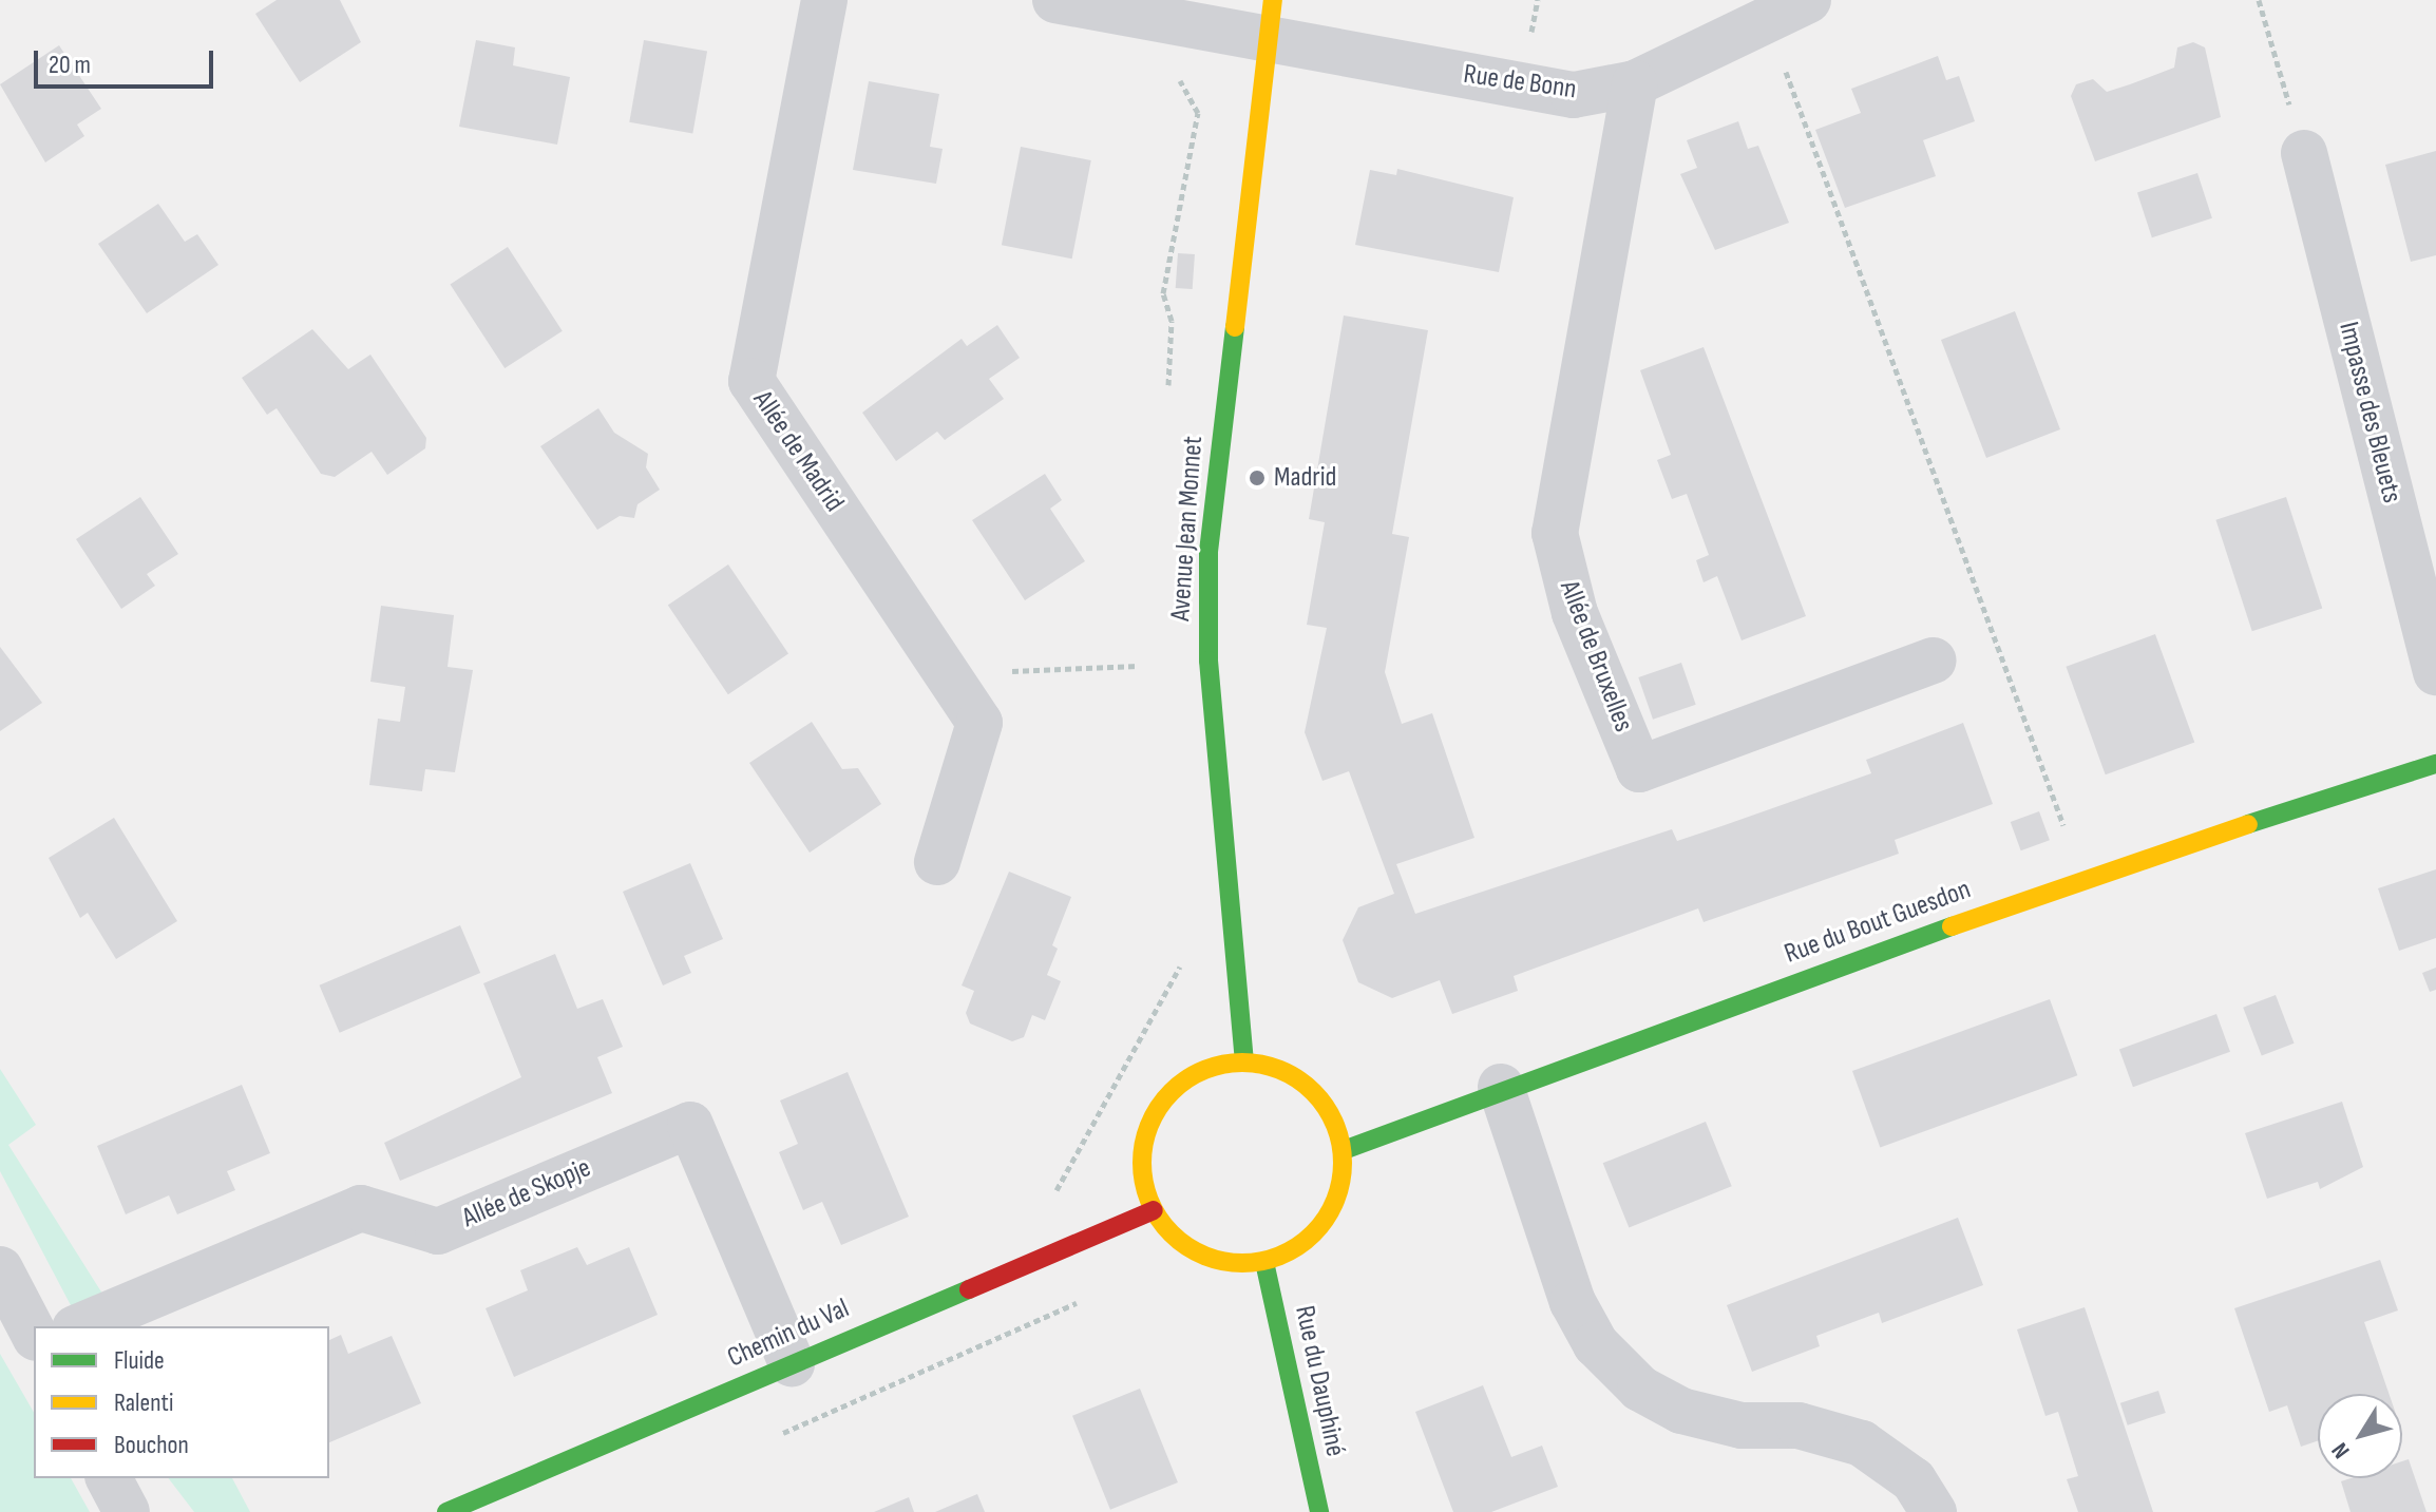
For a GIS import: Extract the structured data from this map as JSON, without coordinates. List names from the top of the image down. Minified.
{"streets":{"street":["Rue de Bonn","Impasse des Bleuets","Allée de Madrid","Avenue Jean Monnet","Allée de Bruxelles","Rue du Bout Guesdon","Allée de Skopje","Chemin du Val","Rue du Dauphiné"]},"crossings":[["Rue de Bonn","Avenue Jean Monnet"],["Rue de Bonn","Allée de Bruxelles"],["Avenue Jean Monnet","Rue du Bout Guesdon"],["Avenue Jean Monnet","Chemin du Val"],["Avenue Jean Monnet","Rue du Dauphiné"],["Rue du Bout Guesdon","Chemin du Val"],["Rue du Bout Guesdon","Rue du Dauphiné"],["Allée de Skopje","Chemin du Val"],["Chemin du Val","Rue du Dauphiné"]],"places":["Madrid"],"legend":["Fluide","Ralenti","Bouchon"],"scale_bar":"20 m","north":"bottom left"}
